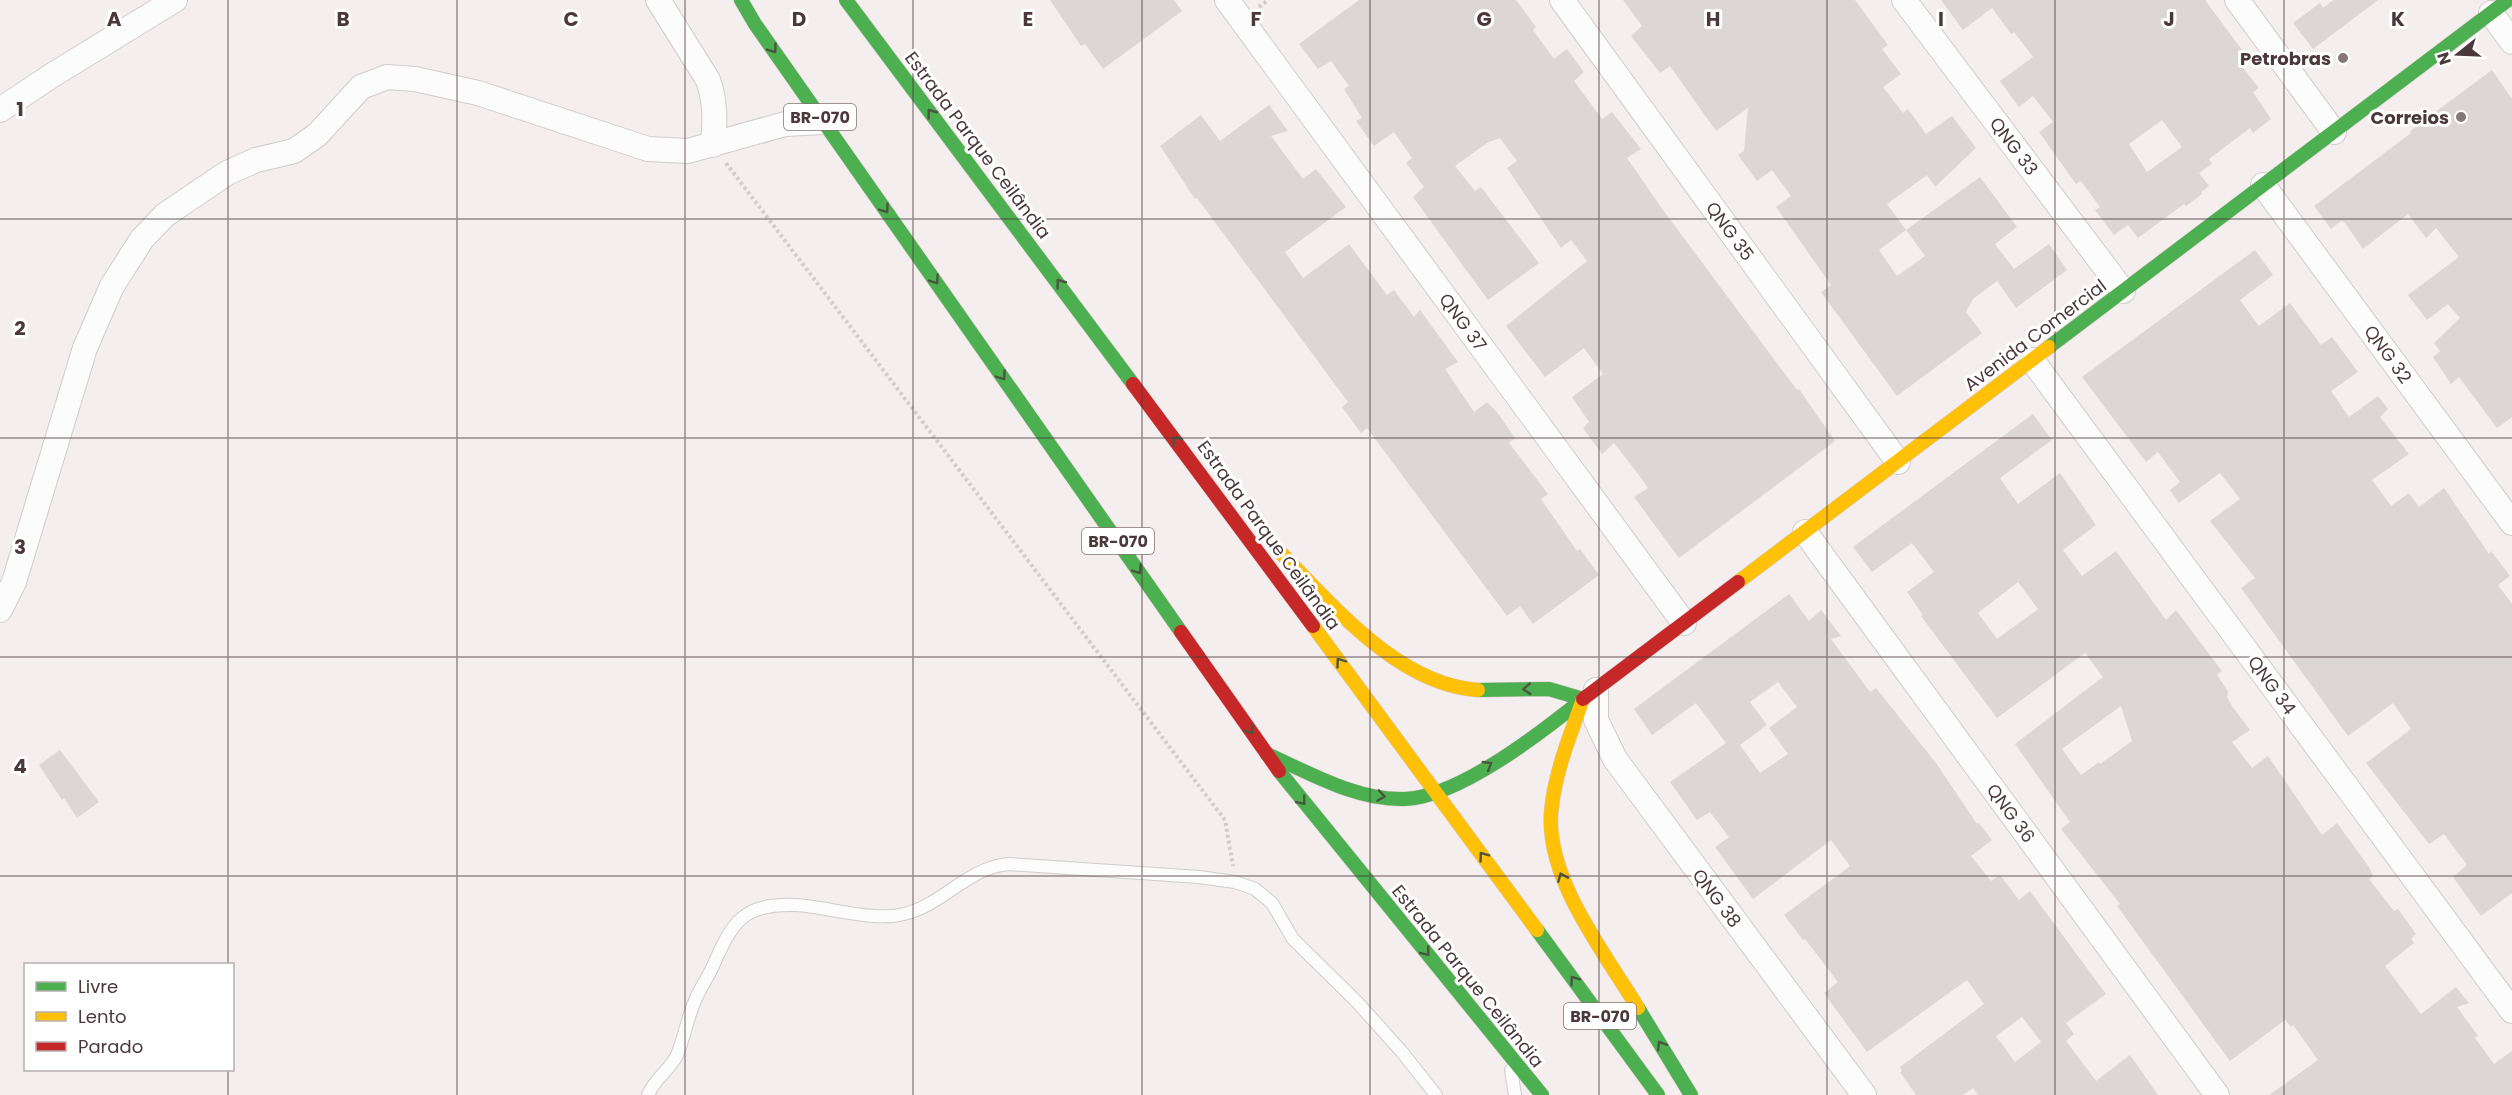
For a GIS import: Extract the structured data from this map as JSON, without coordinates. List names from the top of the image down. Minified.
{"streets":{"main road":["BR-070","Estrada Parque Ceilândia","Avenida Comercial"],"street":["QNG 33","QNG 35","QNG 37","QNG 32","QNG 34","QNG 36","QNG 38"]},"crossings":[["Estrada Parque Ceilândia","Avenida Comercial"],["QNG 33","Avenida Comercial"],["QNG 35","Avenida Comercial"],["QNG 37","Avenida Comercial"],["Avenida Comercial","QNG 32"],["Avenida Comercial","QNG 34"],["Avenida Comercial","QNG 36"],["Avenida Comercial","QNG 38"]],"places":["Petrobras","Correios"],"legend":["Livre","Lento","Parado"],"north":"left","grid":{"columns":["A","B","C","D","E","F","G","H","I","J","K"],"rows":["1","2","3","4"]}}
